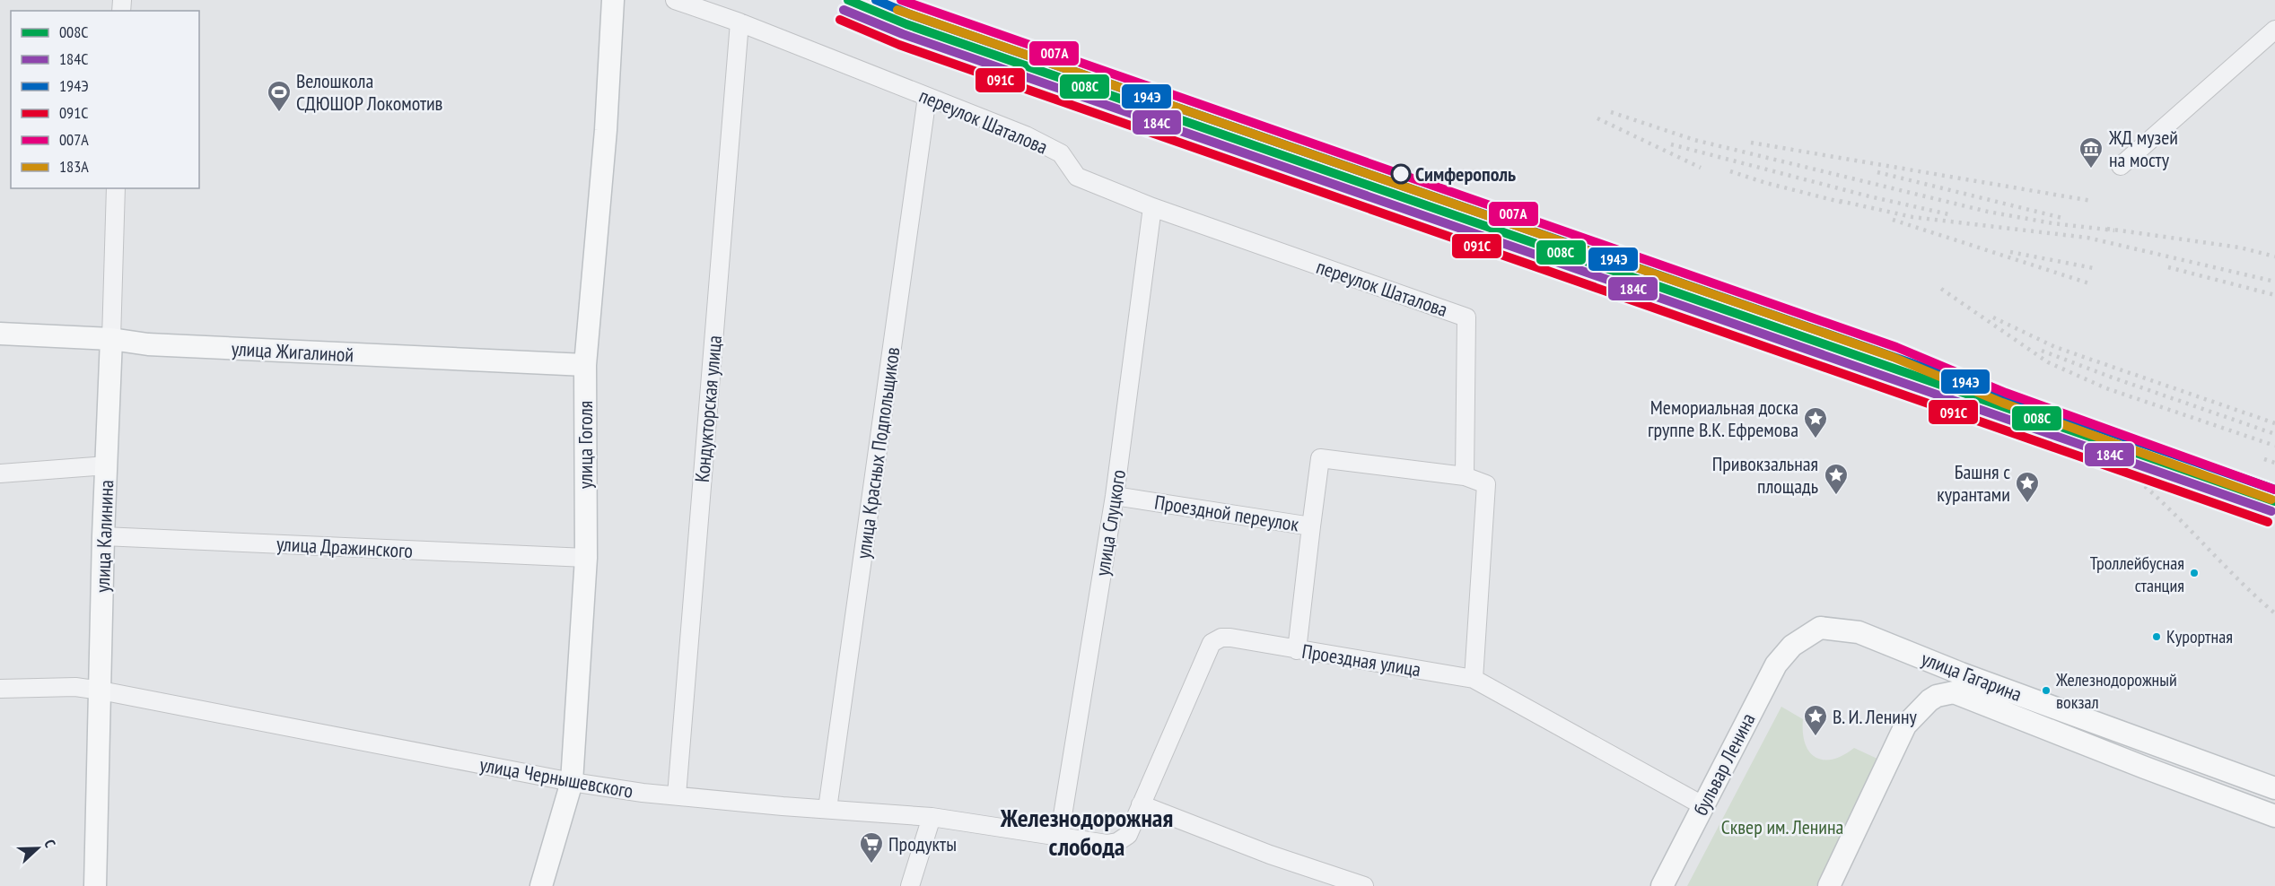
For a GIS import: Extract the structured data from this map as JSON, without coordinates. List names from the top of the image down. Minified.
{"streets":{"main road":["улица Жигалиной","улица Гоголя","улица Калинина","улица Гагарина","бульвар Ленина"],"street":["переулок Шаталова","Кондукторская улица","улица Красных Подпольщиков","Проездной переулок","улица Слуцкого","улица Дражинского","Проездная улица","улица Чернышевского"]},"crossings":[["переулок Шаталова","Кондукторская улица"],["переулок Шаталова","улица Красных Подпольщиков"],["переулок Шаталова","улица Слуцкого"],["улица Жигалиной","улица Гоголя"],["улица Жигалиной","улица Калинина"],["Кондукторская улица","улица Чернышевского"],["улица Гоголя","улица Дражинского"],["улица Гоголя","улица Чернышевского"],["улица Красных Подпольщиков","улица Чернышевского"],["Проездной переулок","улица Слуцкого"],["Проездной переулок","Проездная улица"],["улица Слуцкого","улица Чернышевского"],["улица Калинина","улица Дражинского"],["улица Калинина","улица Чернышевского"],["Проездная улица","бульвар Ленина"],["Проездная улица","улица Чернышевского"],["улица Гагарина","бульвар Ленина"]],"districts":["Железнодорожная слобода"],"parks":["Сквер им. Ленина"],"places":{"sports":["Велошкола СДЮШОР Локомотив"],"museum":["ЖД музей на мосту"],"other":["Симферополь","Троллейбусная станция","Курортная","Железнодорожный вокзал"],"place":["Мемориальная доска группе В.К. Ефремова","Привокзальная площадь","Башня с курантами","В. И. Ленину"],"supermarket":["Продукты"]},"lines":["transit line 008С","transit line 194Э","transit line 007А","transit line 184С","transit line 183А","transit line 091С"],"legend":["008С","184С","194Э","091С","007А","183А"],"north":"right"}
